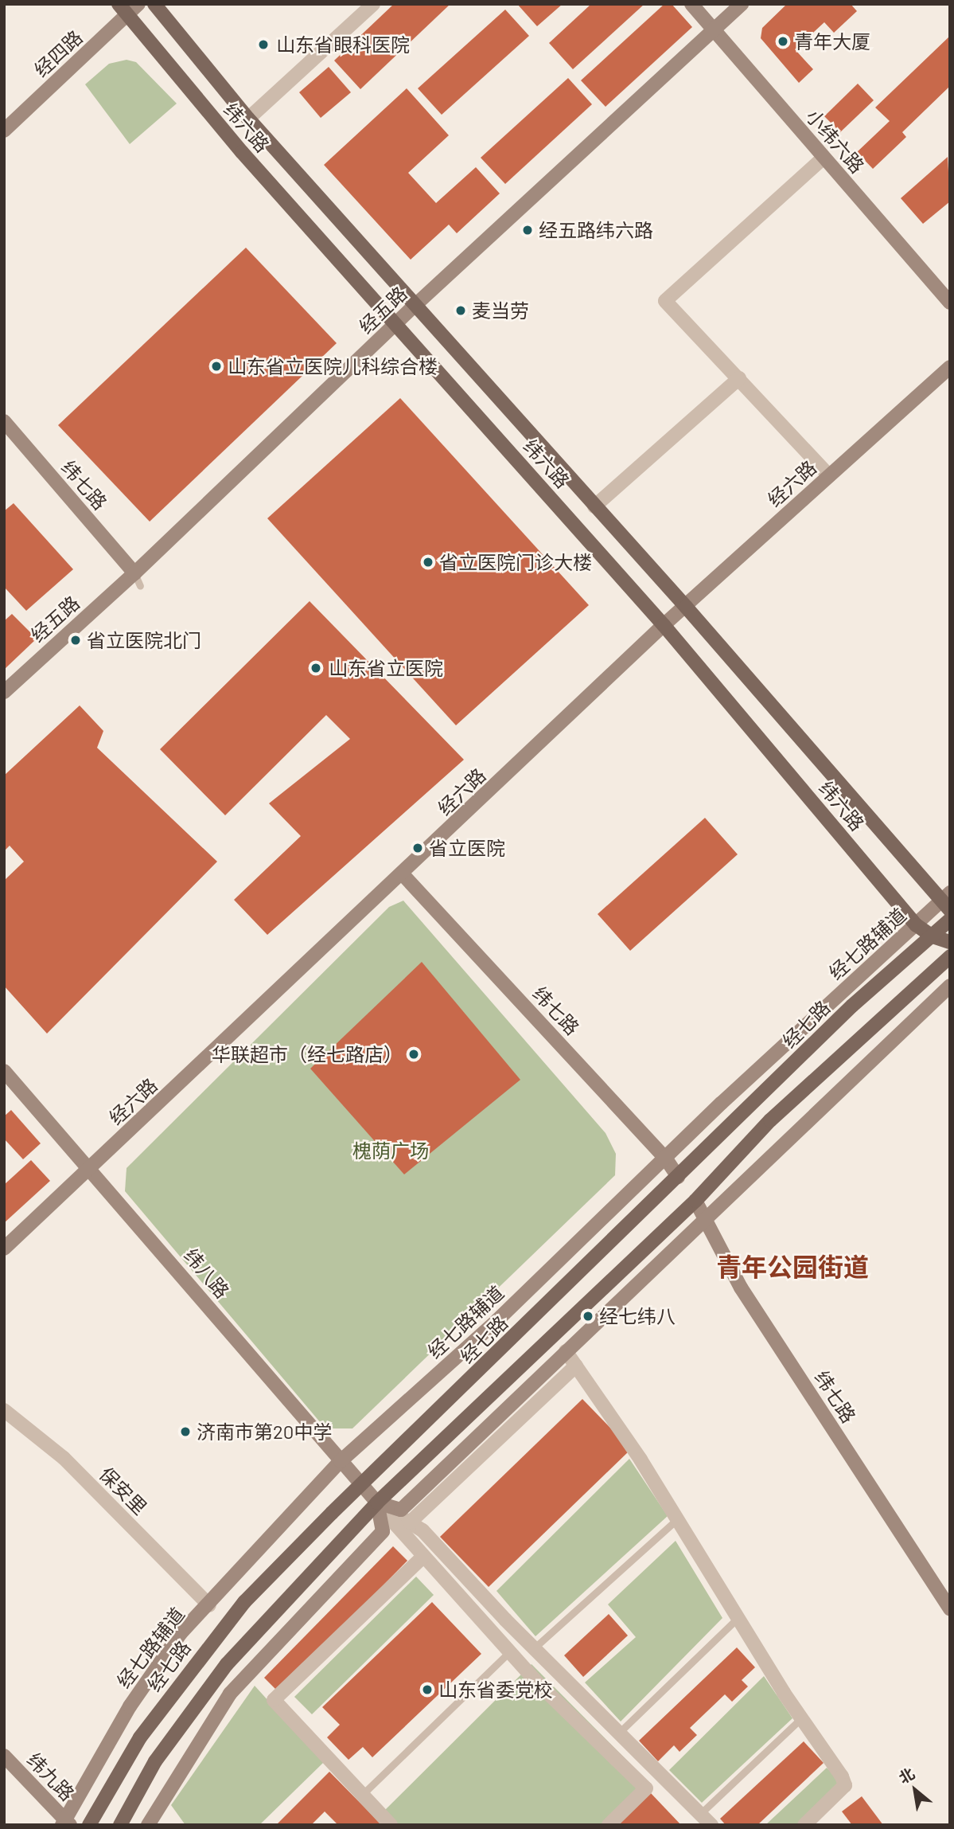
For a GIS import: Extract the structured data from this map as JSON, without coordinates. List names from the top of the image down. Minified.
{"streets":{"main road":["纬六路","经七路"],"street":["经四路","小纬六路","经五路","经六路","纬七路","经七路辅道","纬八路","保安里","纬九路"]},"crossings":[["经四路","纬六路"],["纬六路","经五路"],["纬六路","经六路"],["纬六路","经七路辅道"],["纬六路","经七路"],["小纬六路","经五路"],["经五路","纬七路"],["经六路","纬七路"],["经六路","纬八路"],["纬七路","经七路辅道"],["纬七路","经七路"],["经七路辅道","纬八路"],["经七路辅道","保安里"],["经七路辅道","纬九路"],["经七路","纬八路"]],"districts":["青年公园街道"],"parks":["槐荫广场"],"places":["青年大厦","山东省眼科医院","经五路纬六路","麦当劳","山东省立医院儿科综合楼","省立医院门诊大楼","省立医院北门","山东省立医院","省立医院","华联超市（经七路店）","经七纬八","济南市第20中学","山东省委党校"],"north":"top left"}
